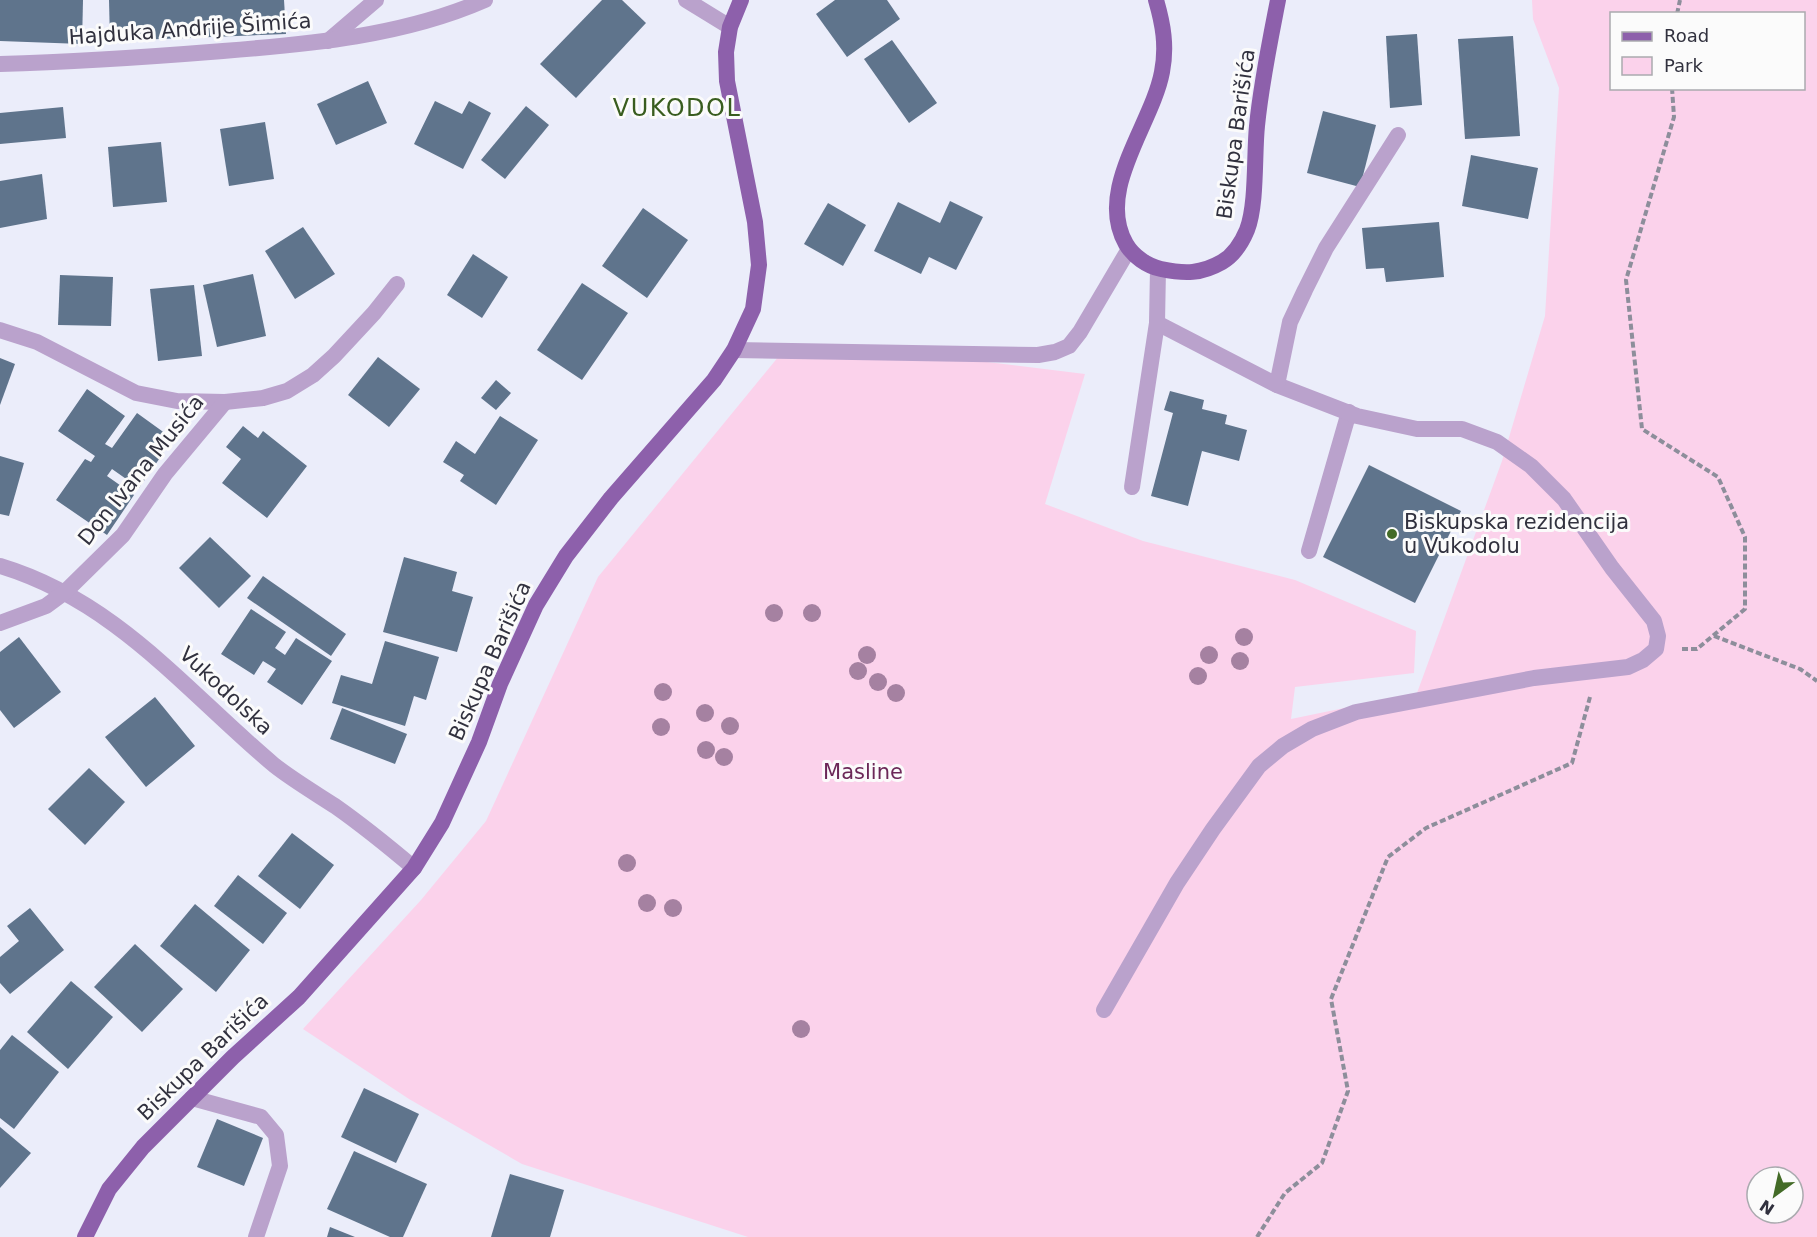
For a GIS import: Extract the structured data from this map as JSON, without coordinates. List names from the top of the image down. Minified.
{"streets":{"main road":["Biskupa Barišića"],"street":["Hajduka Andrije Šimića","Don Ivana Musića","Vukodolska"]},"crossings":[["Biskupa Barišića","Vukodolska"],["Don Ivana Musića","Vukodolska"]],"districts":["VUKODOL"],"parks":["Masline"],"places":["Biskupska rezidencija u Vukodolu"],"legend":["Road","Park"],"north":"bottom left"}
